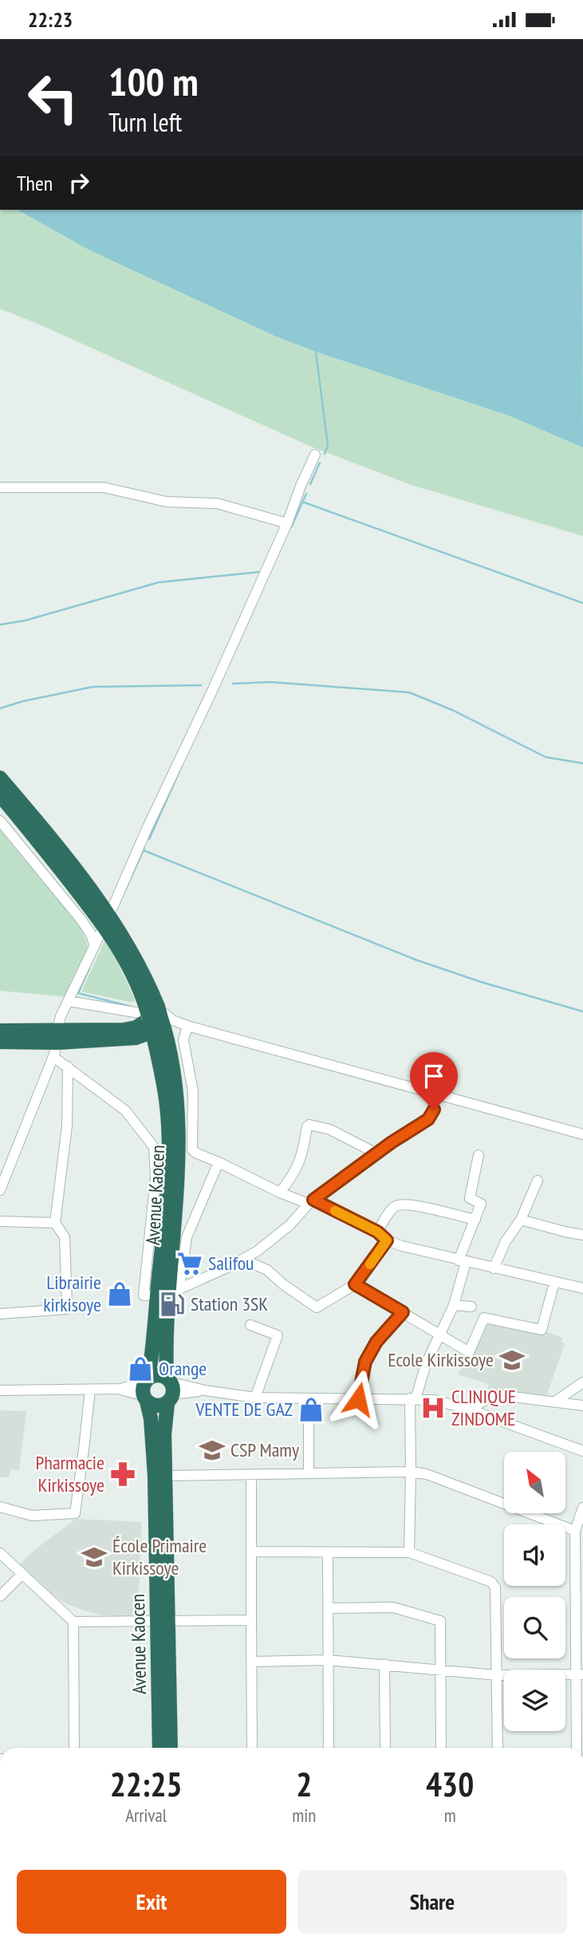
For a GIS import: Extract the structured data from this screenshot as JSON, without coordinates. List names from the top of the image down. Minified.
{"streets":{"highway":["Avenue Kaocen"]},"places":{"supermarket":["Salifou"],"shop":["Librairie kirkisoye","Orange","VENTE DE GAZ"],"fuel station":["Station 3SK"],"school or university":["Ecole Kirkissoye","CSP Mamy","École Primaire Kirkissoye"],"hospital":["CLINIQUE ZINDOME"],"pharmacy":["Pharmacie Kirkissoye"]},"north":"top left","page":{"status":"22:23","turn":["100 m","Turn left"],"then":"Then","eta":["22:25","Arrival","2","min","430","m"],"buttons":["Exit","Share"]}}
